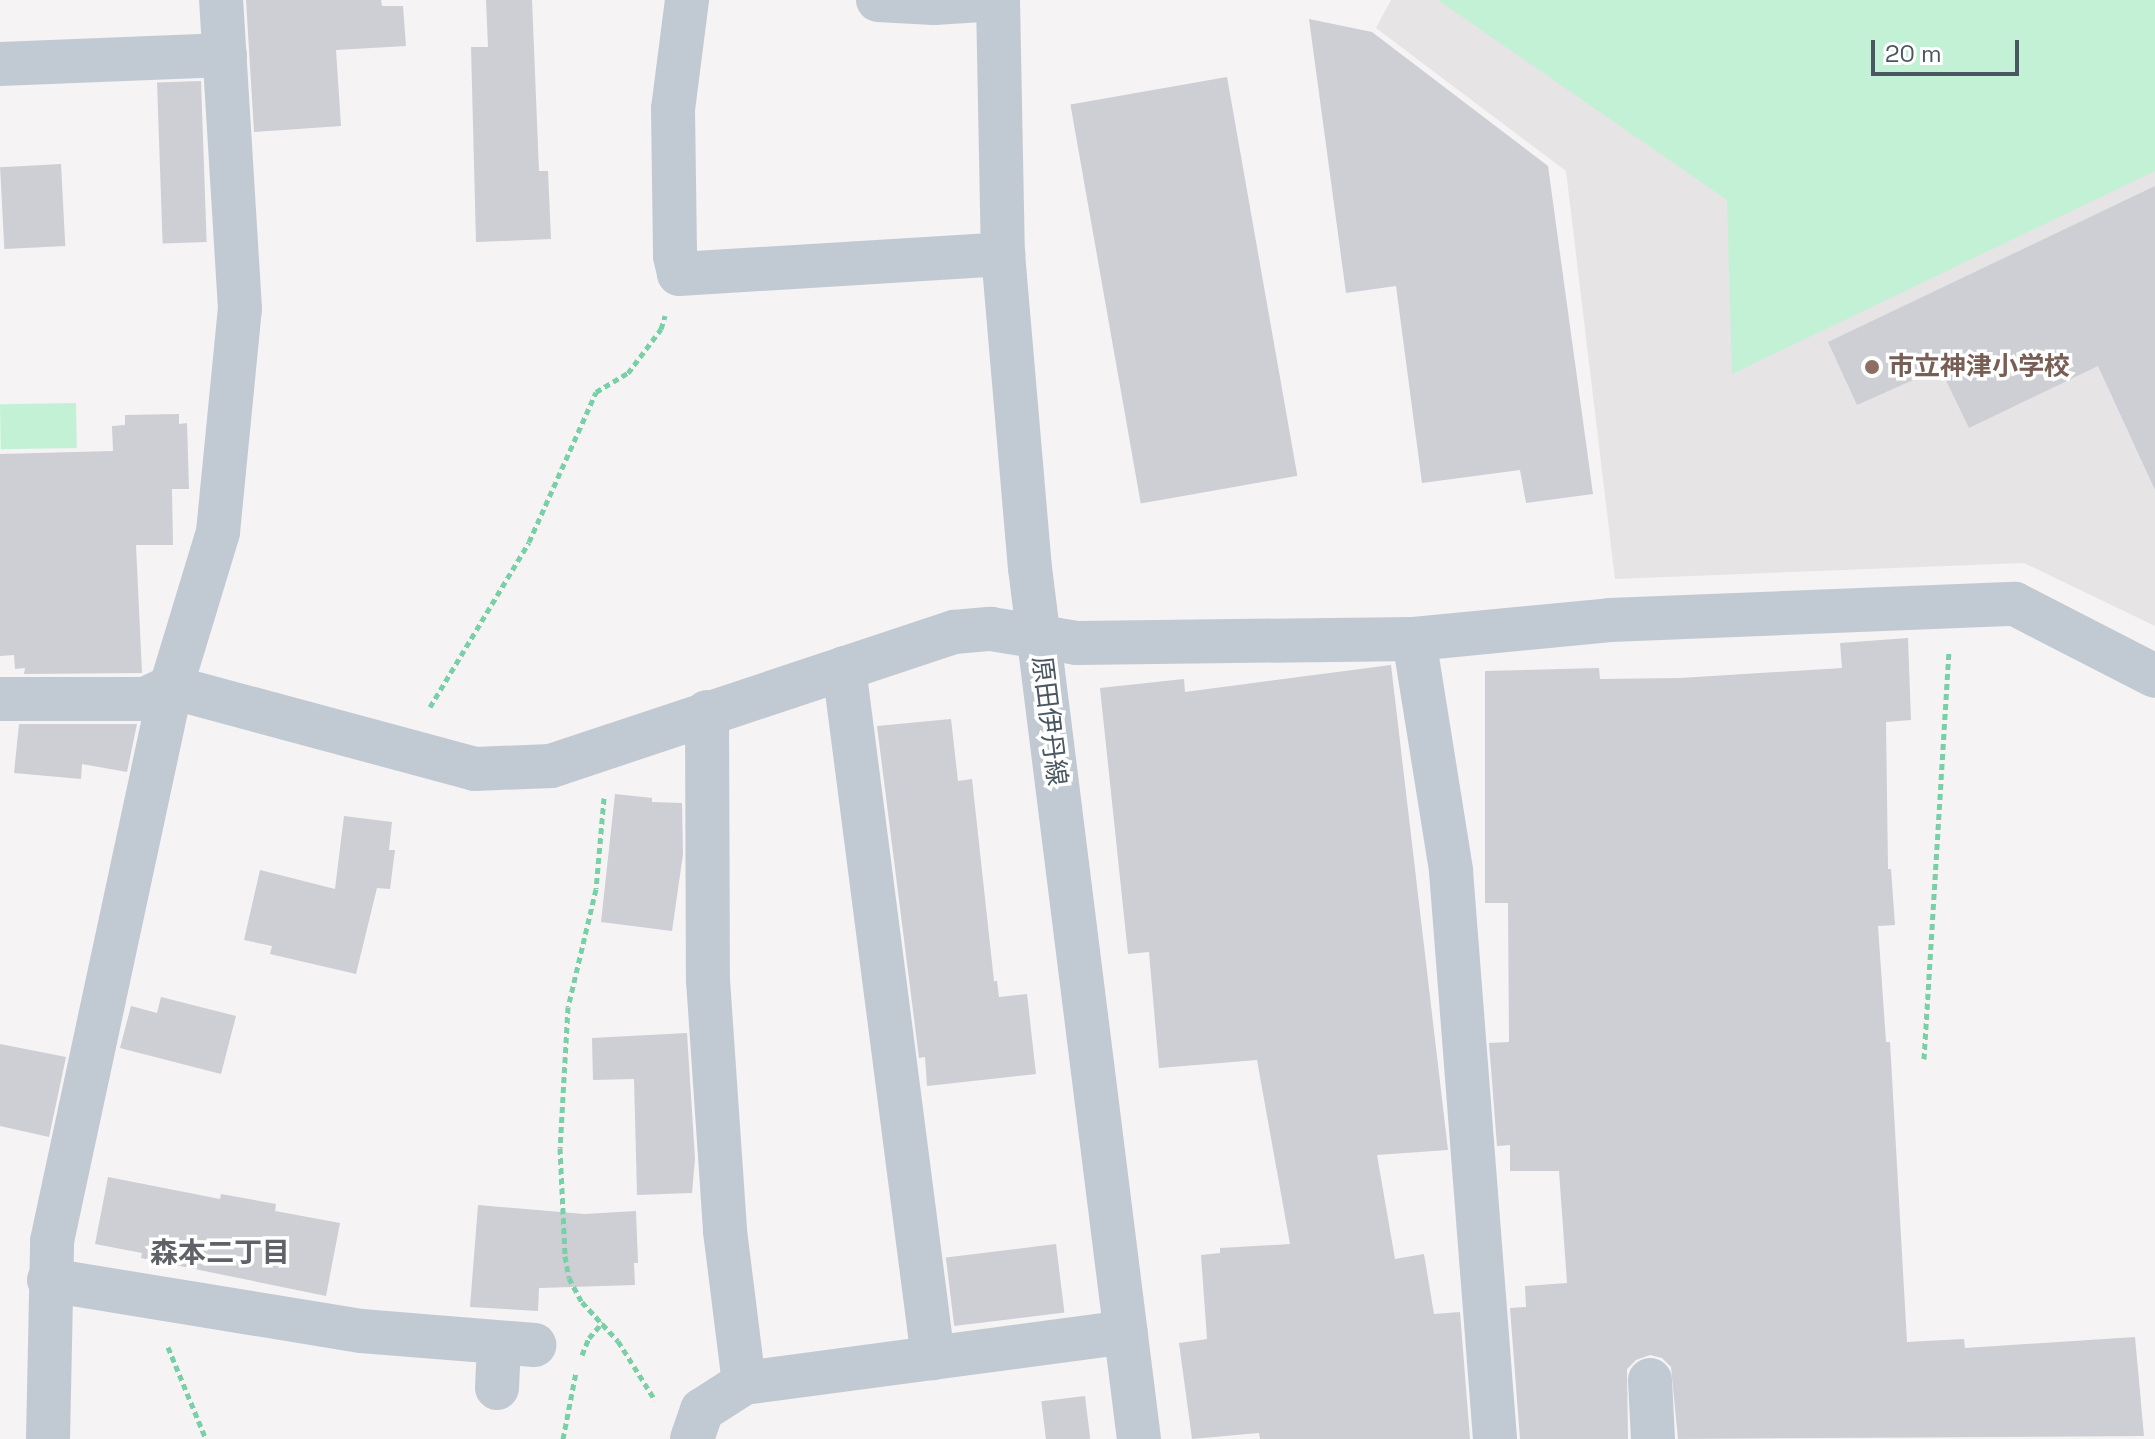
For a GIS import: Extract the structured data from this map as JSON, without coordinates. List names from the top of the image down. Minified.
{"streets":{"street":["原田伊丹線"]},"districts":["森本二丁目"],"places":["市立神津小学校"],"scale_bar":"20 m"}
